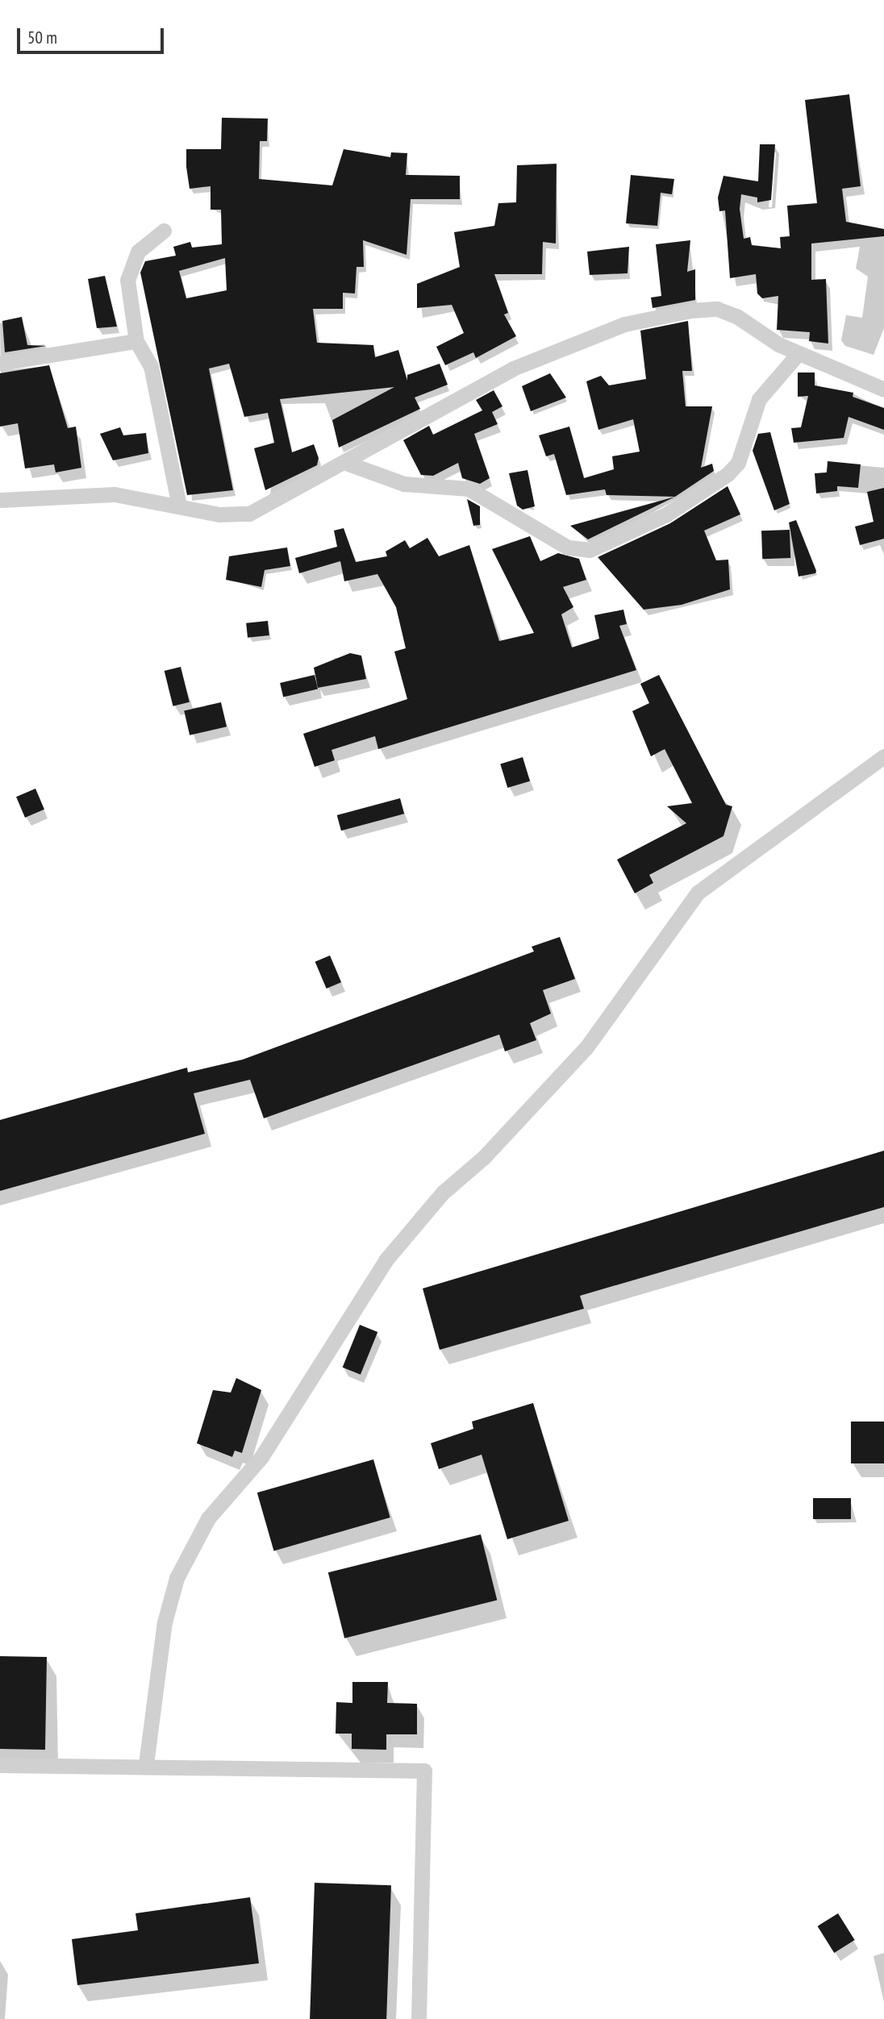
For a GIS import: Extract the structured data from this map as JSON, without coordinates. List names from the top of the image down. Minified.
{"scale_bar":"50 m"}
